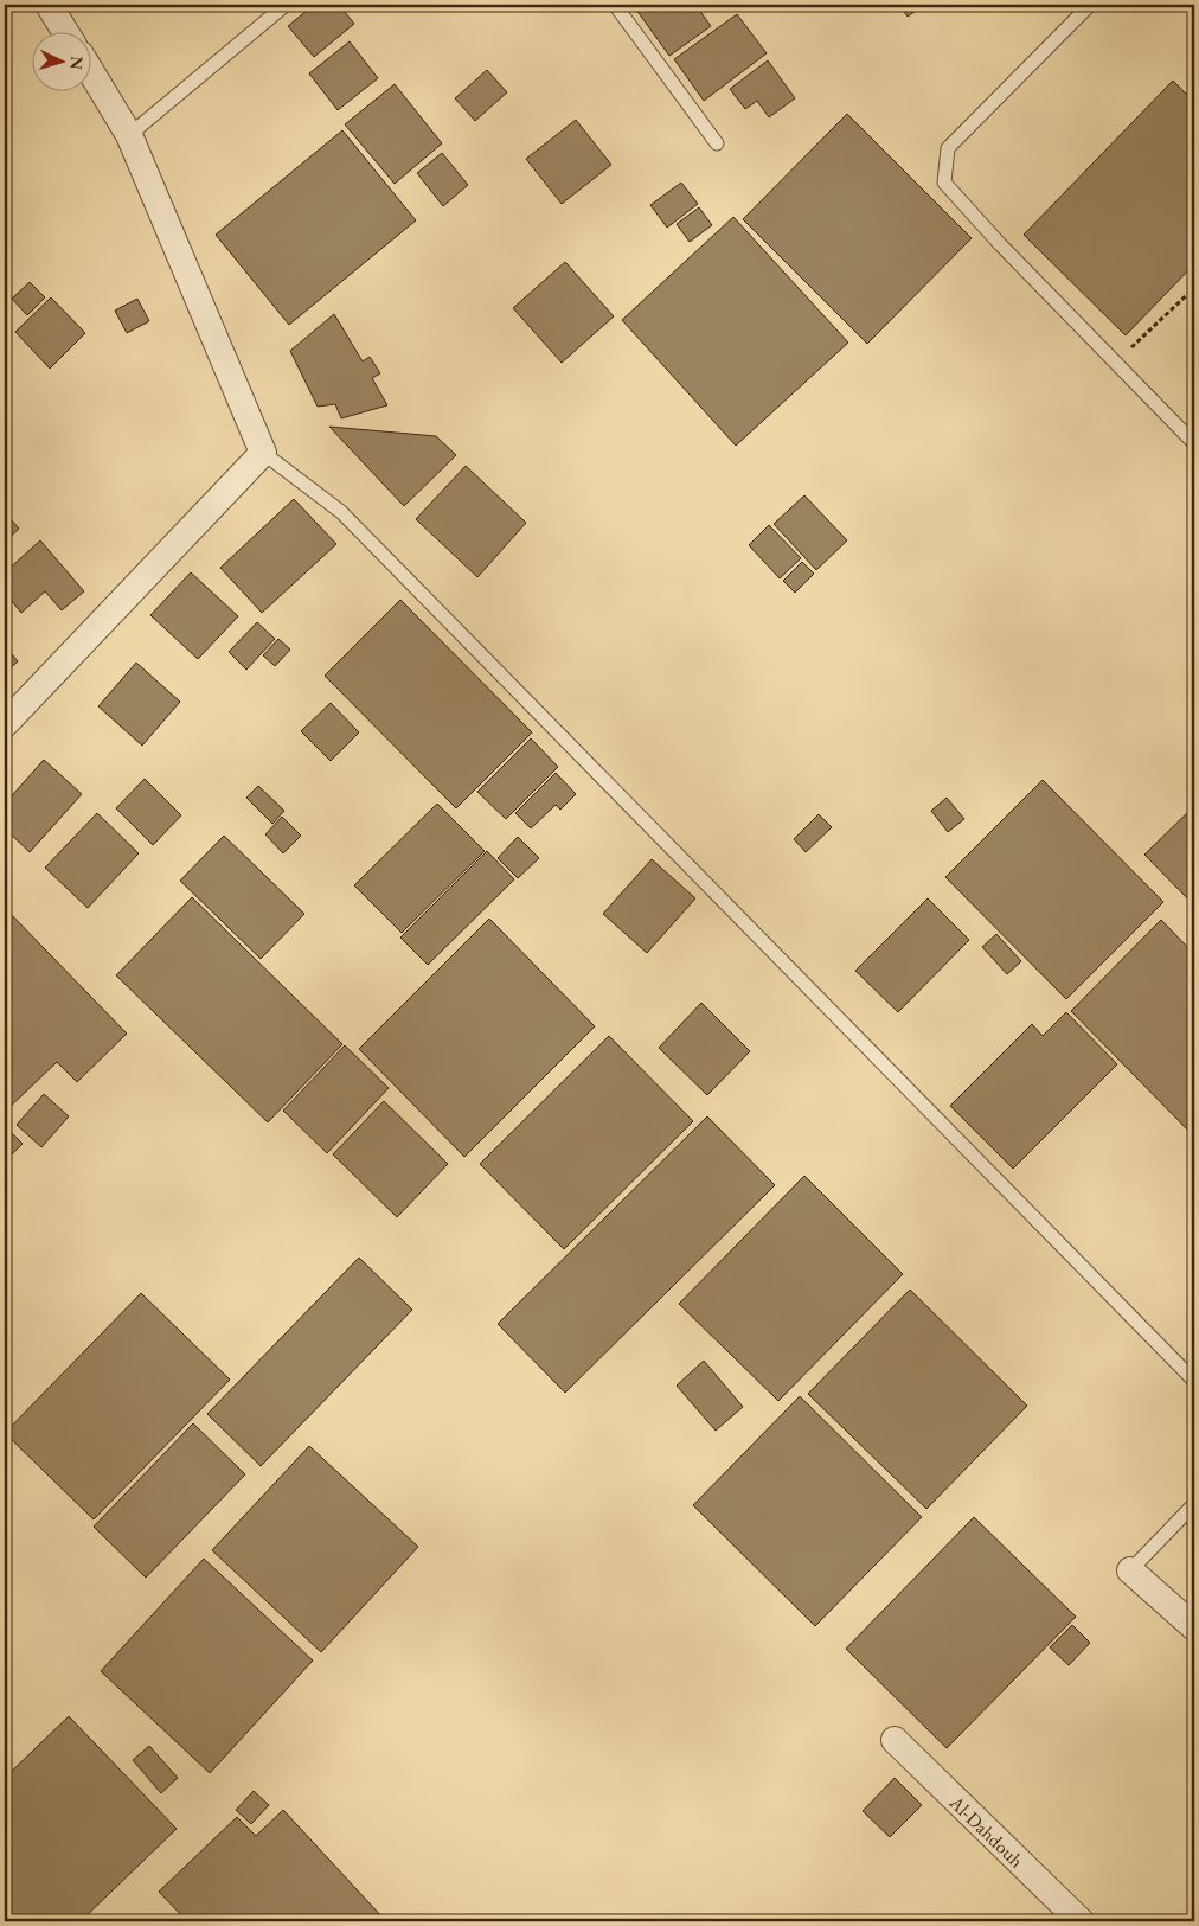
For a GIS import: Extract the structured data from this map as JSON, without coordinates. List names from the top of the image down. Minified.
{"streets":{"street":["Al-Dahdouh"]},"north":"right"}
